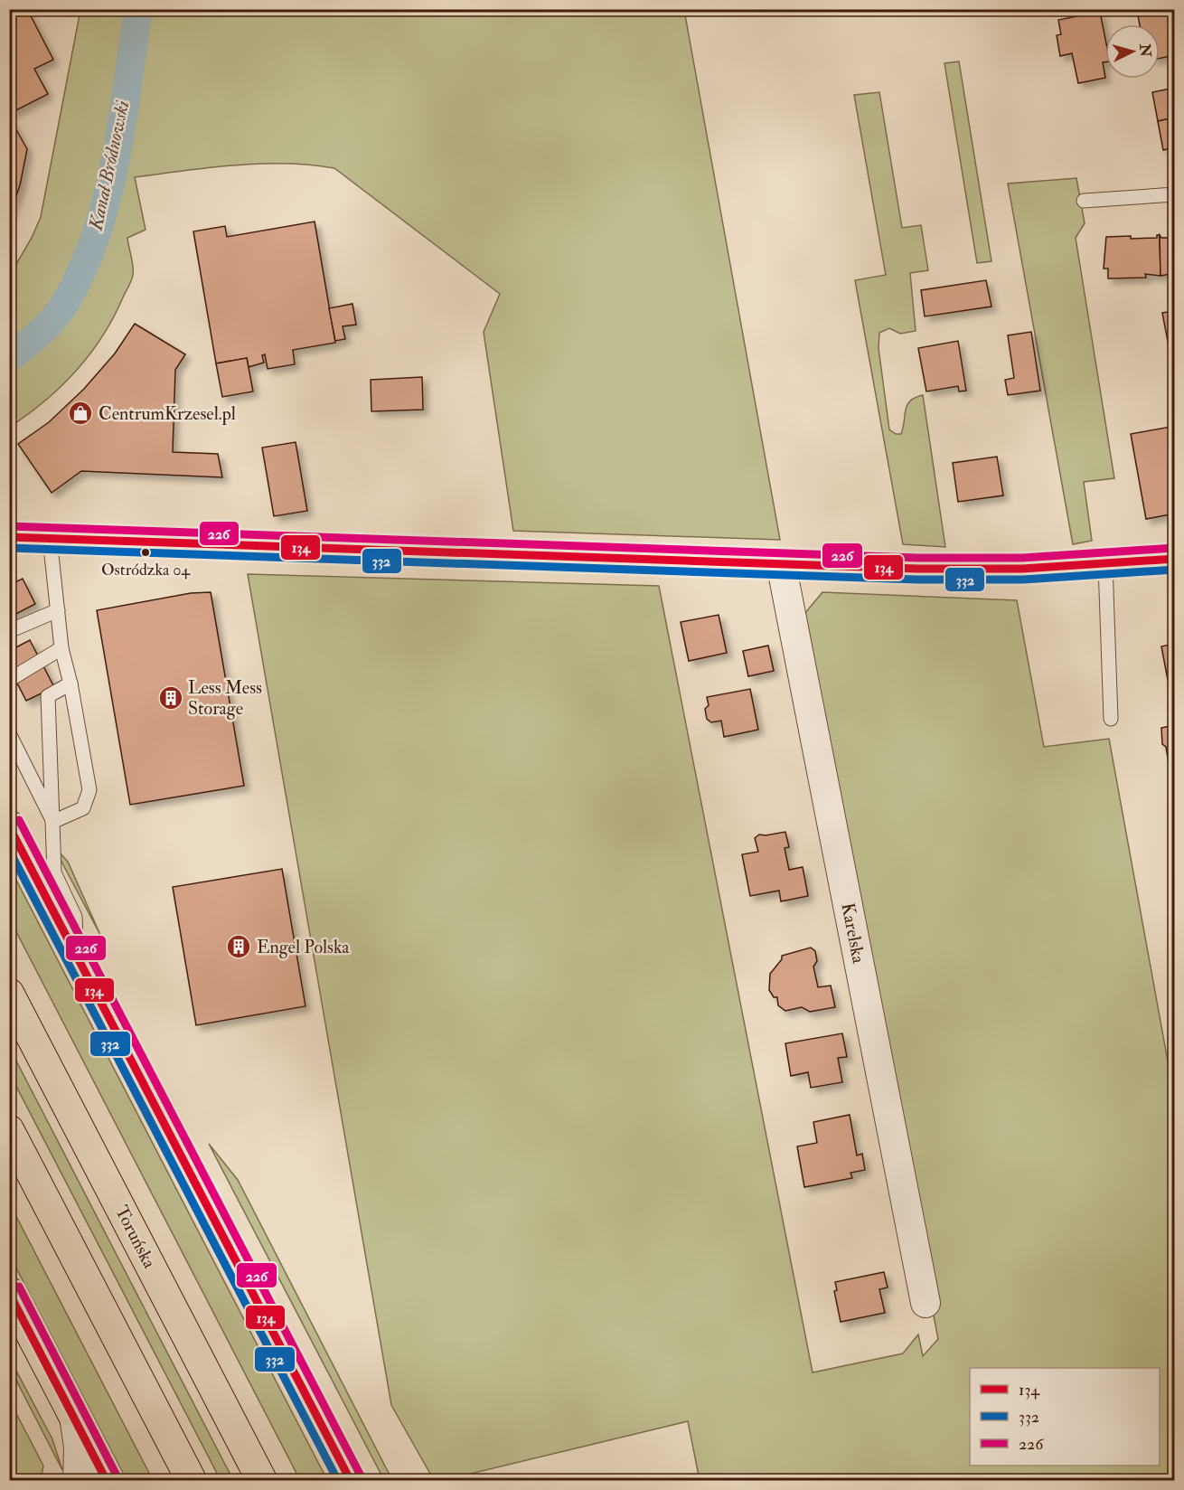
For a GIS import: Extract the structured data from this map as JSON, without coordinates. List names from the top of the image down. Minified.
{"streets":{"highway":["Toruńska"],"street":["Karelska"]},"water":["Kanał Bródnowski"],"places":{"shop":["CentrumKrzesel.pl"],"other":["Ostródzka 04"],"building":["Less Mess Storage","Engel Polska"]},"lines":["transit line 226","transit line 134","transit line 332"],"legend":["134","332","226"],"north":"right"}
